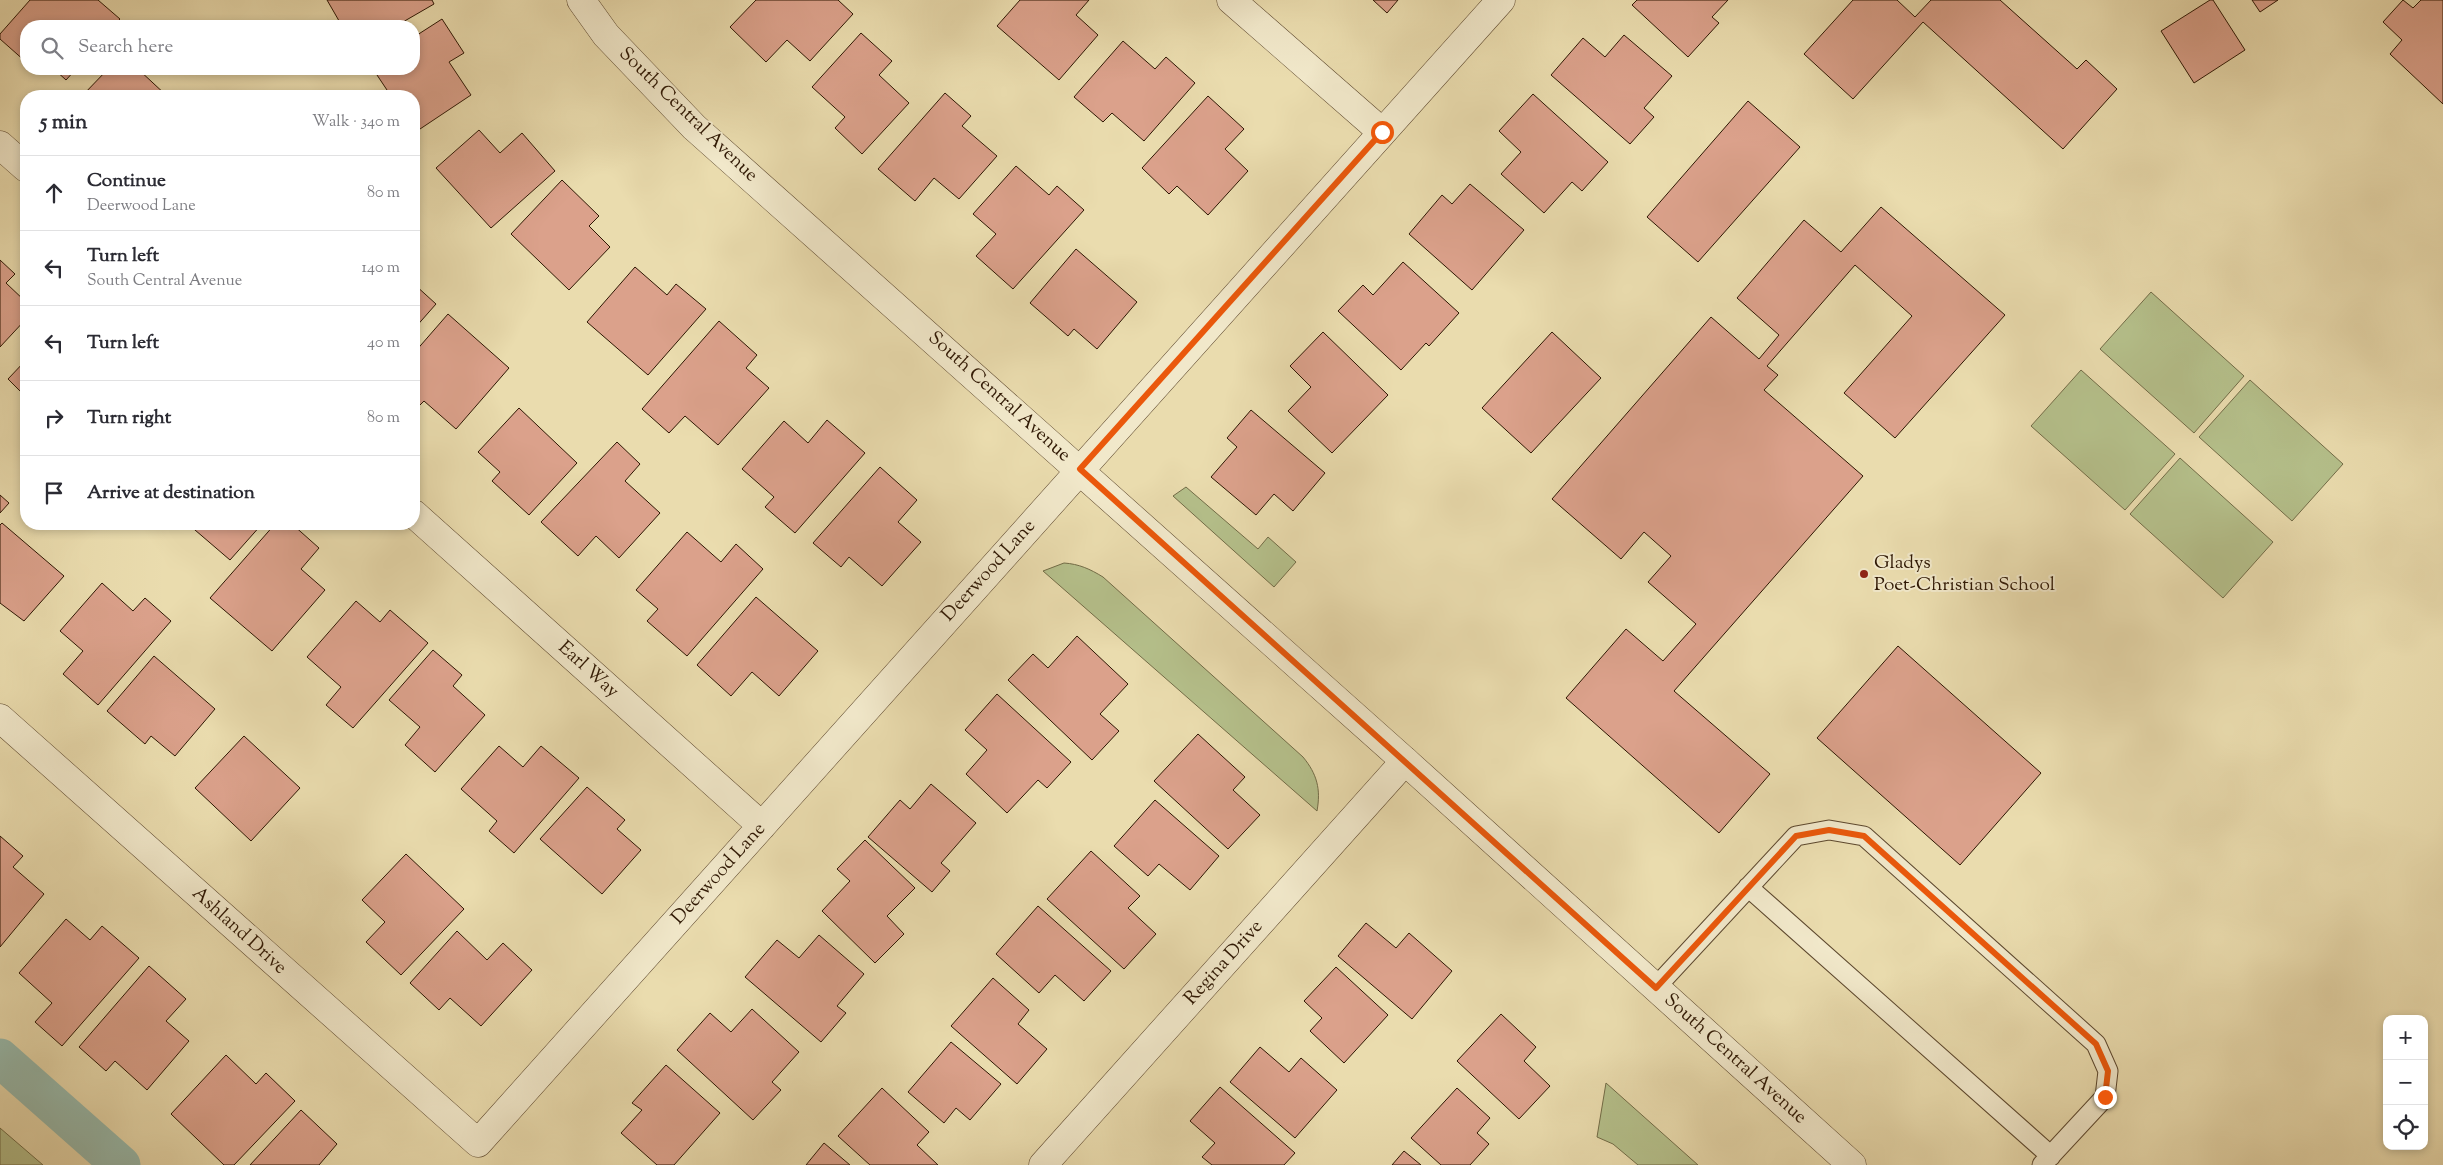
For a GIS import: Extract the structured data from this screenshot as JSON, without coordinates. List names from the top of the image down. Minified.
{"streets":{"street":["South Central Avenue","Deerwood Lane","Earl Way","Ashland Drive","Regina Drive"]},"crossings":[["South Central Avenue","Deerwood Lane"],["South Central Avenue","Regina Drive"],["Deerwood Lane","Earl Way"],["Deerwood Lane","Ashland Drive"]],"places":["Gladys Poet-Christian School"],"page":{"search":"Search here","heading":["5 min","Walk · 340 m"],"list":[["Continue","Deerwood Lane","80 m"],["Turn left","South Central Avenue","140 m"],["Turn left","40 m"],["Turn right","80 m"],"Arrive at destination"],"map_buttons":["+","−"]}}
